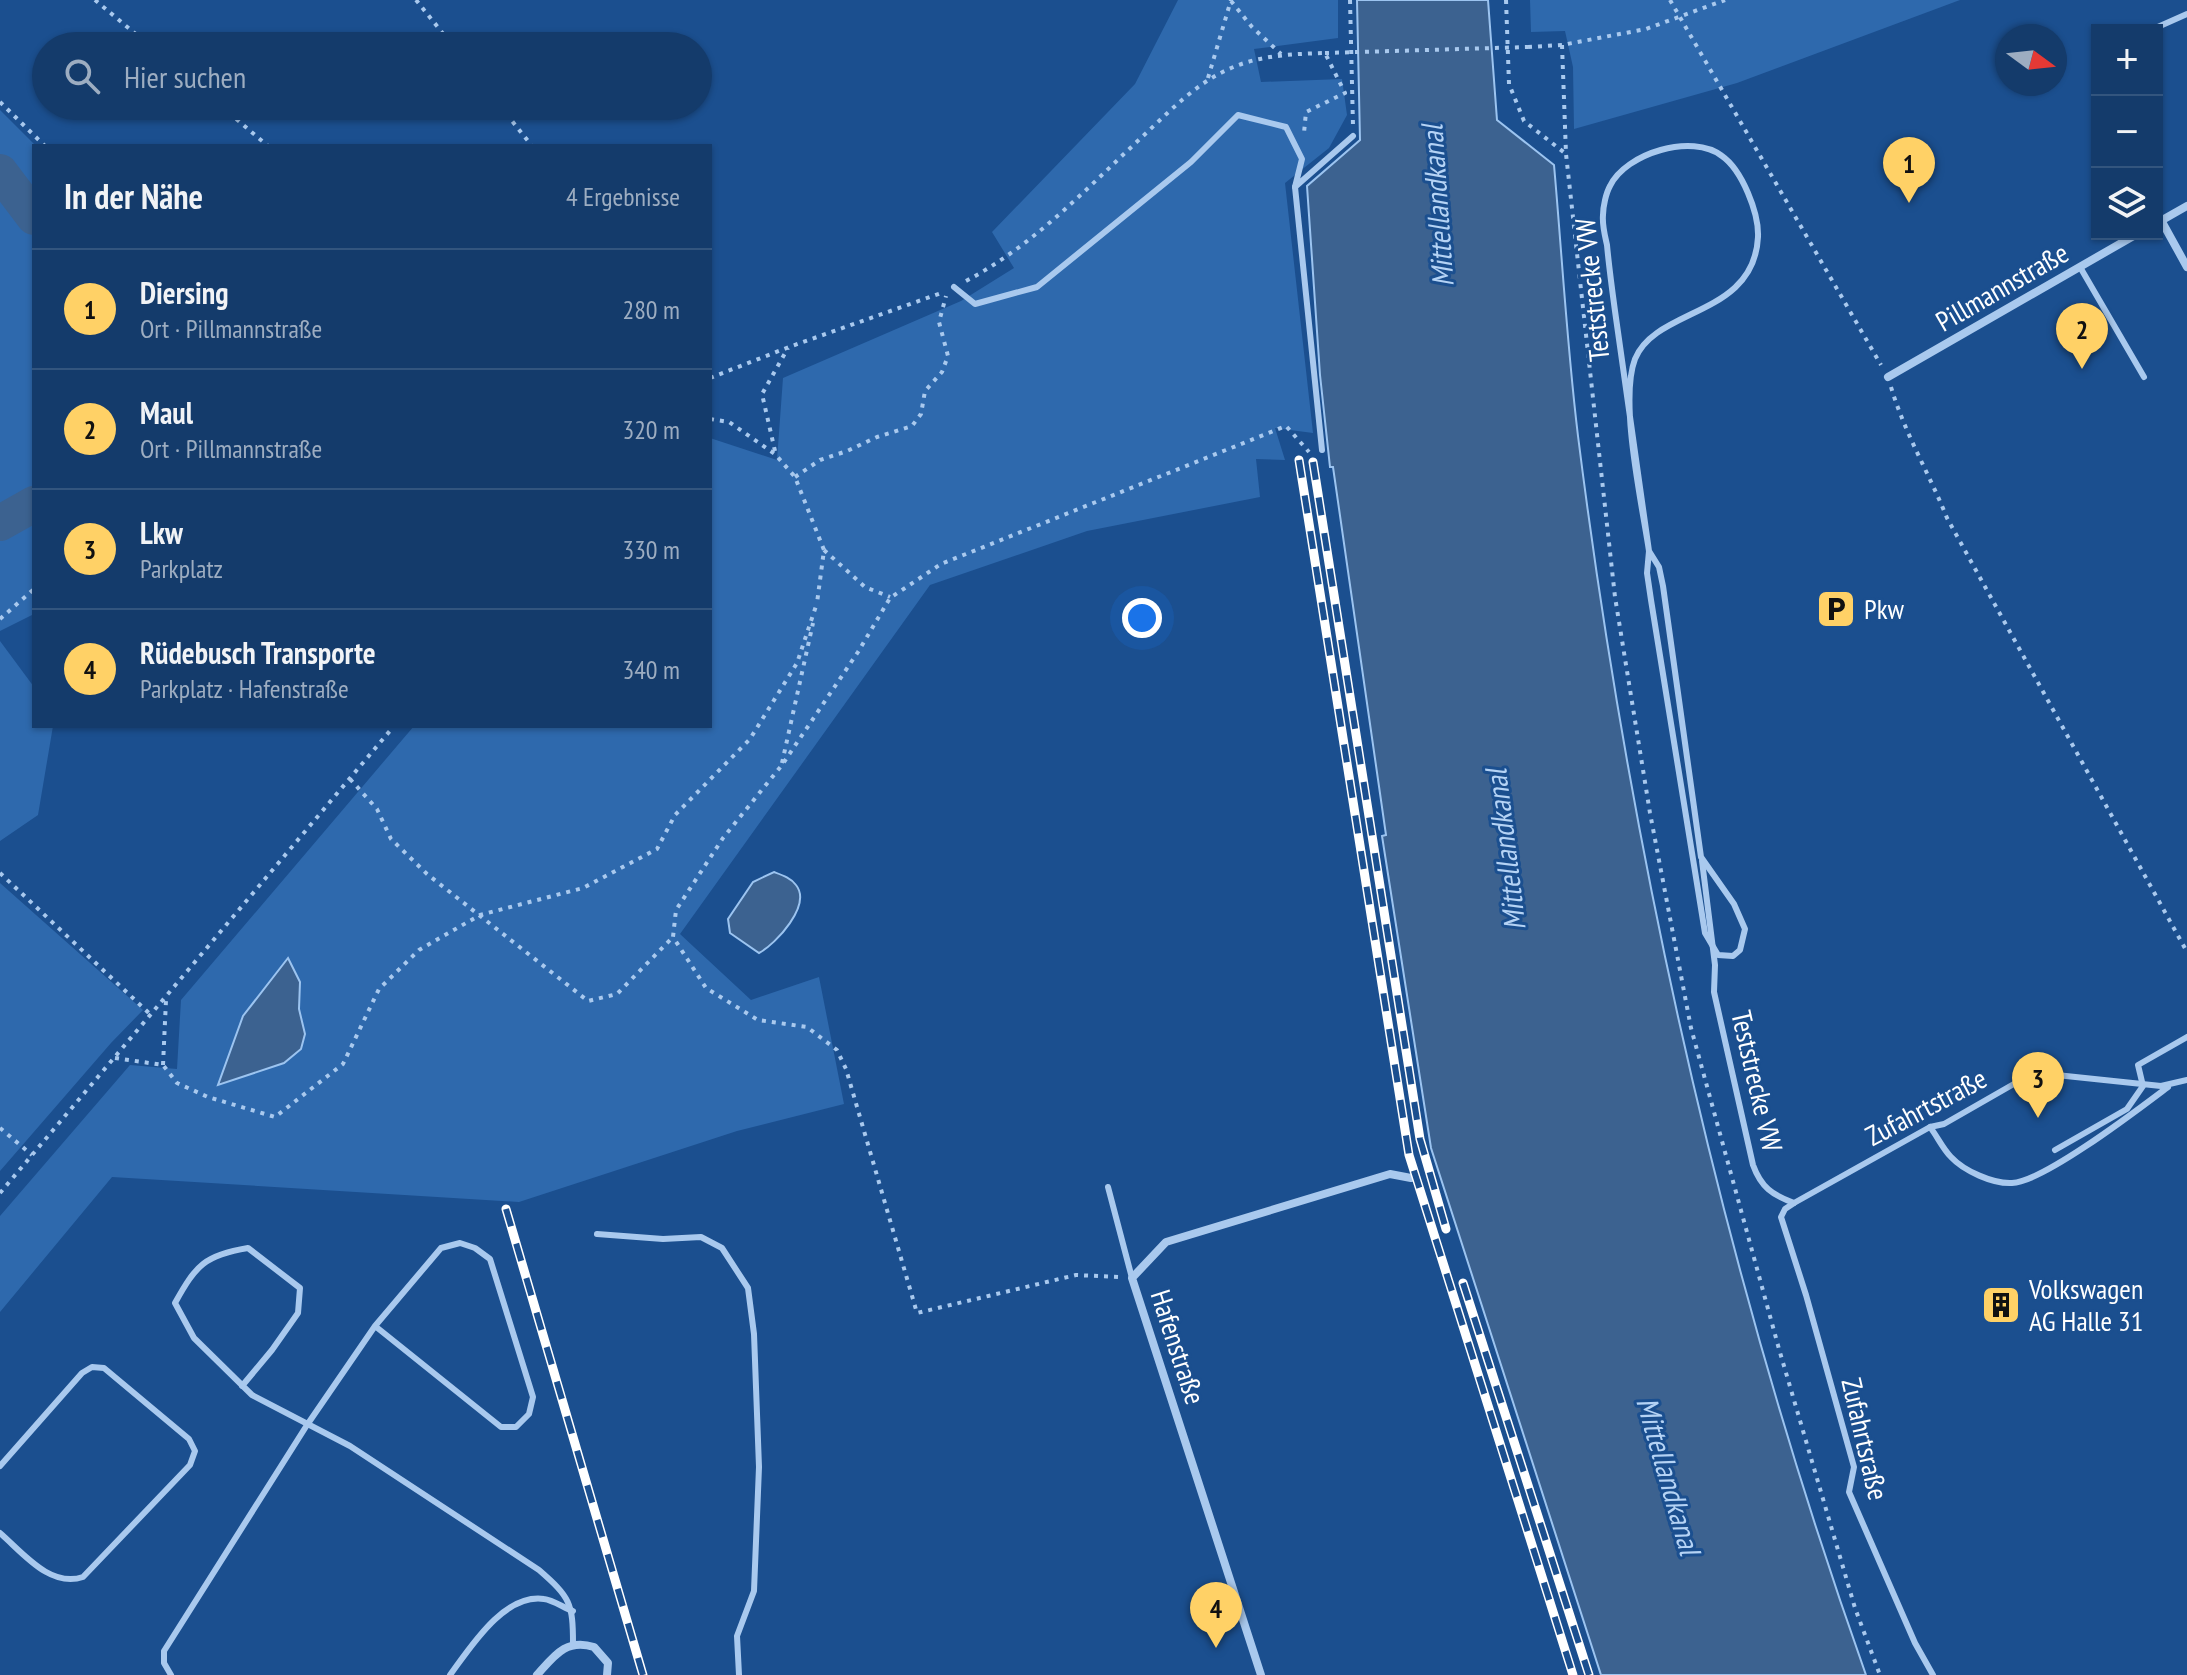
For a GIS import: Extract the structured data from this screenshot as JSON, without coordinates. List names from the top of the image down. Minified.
{"streets":{"street":["Pillmannstraße","Hafenstraße"],"lane":["Teststrecke VW","Zufahrtstraße","Zufahrtsraße"]},"crossings":[["Teststrecke VW","Zufahrtstraße"],["Teststrecke VW","Zufahrtsraße"],["Zufahrtstraße","Zufahrtsraße"]],"water":["Mittellandkanal"],"places":{"parking":["Pkw"],"building":["Volkswagen AG Halle 31"]},"north":"right","page":{"map_buttons":["+","−"],"search":"Hier suchen","pins":["1","2","3","4"],"heading":["In der Nähe","4 Ergebnisse"],"list":[{"mark":"1","name":"Diersing","note":"Ort · Pillmannstraße","value":"280 m"},{"mark":"2","name":"Maul","note":"Ort · Pillmannstraße","value":"320 m"},{"mark":"3","name":"Lkw","note":"Parkplatz","value":"330 m"},{"mark":"4","name":"Rüdebusch Transporte","note":"Parkplatz · Hafenstraße","value":"340 m"}]}}
